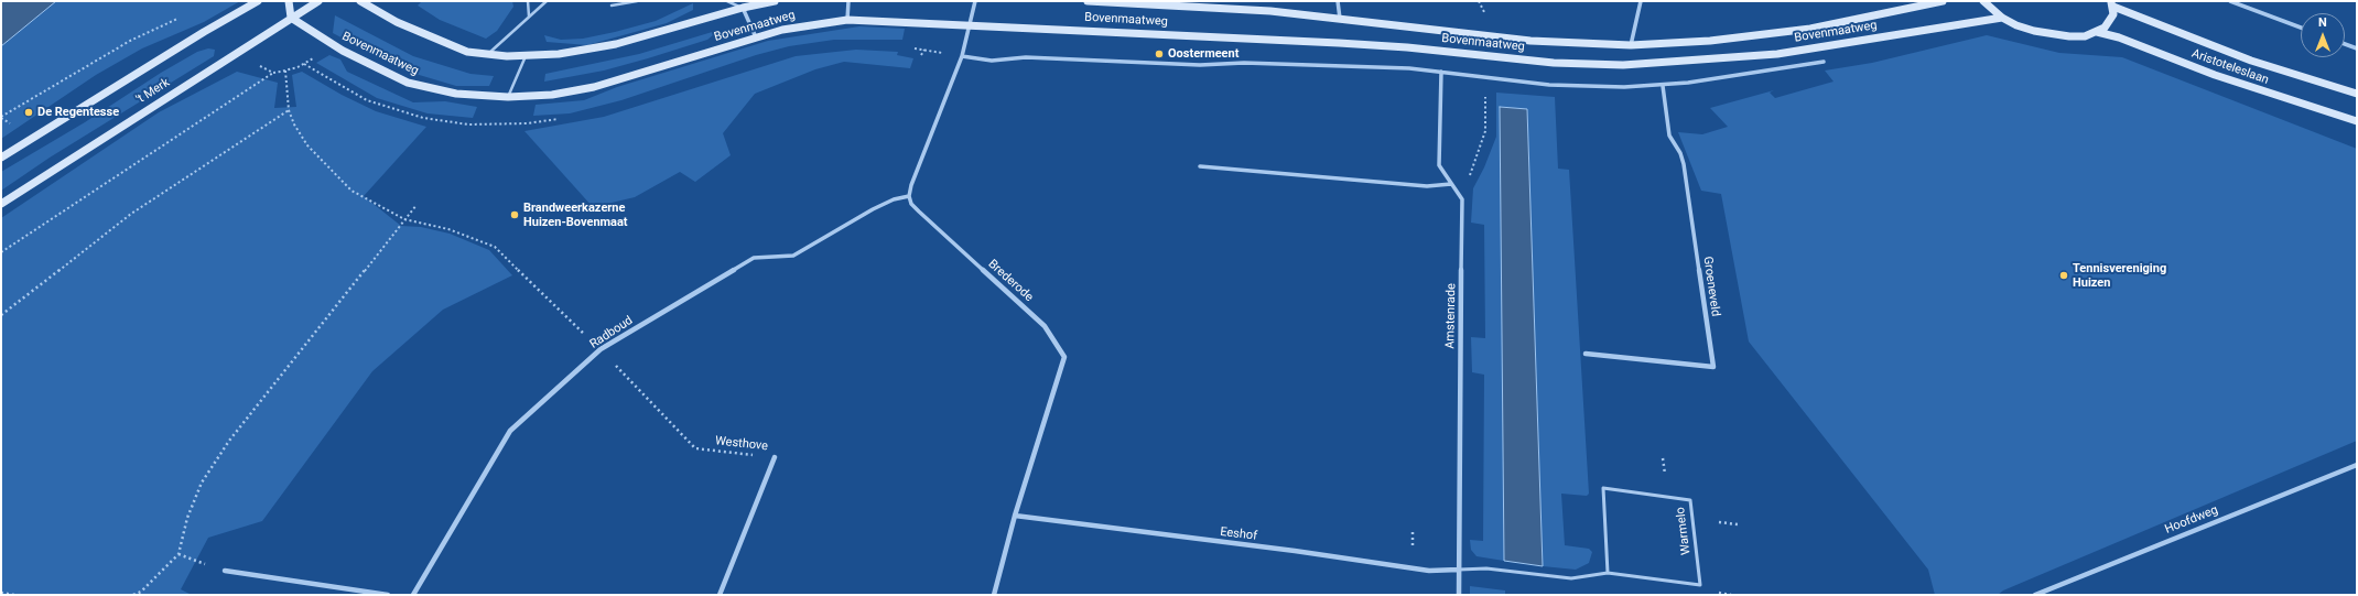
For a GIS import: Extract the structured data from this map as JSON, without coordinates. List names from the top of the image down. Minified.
{"streets":{"street":["Bovenmaatweg","Aristoteleslaan","'t Merk","Brederode","Groeneveld","Amstenrade","Radboud","Westhove","Hoofdweg","Eeshof"],"lane":["Warmelo"]},"crossings":[["Bovenmaatweg","'t Merk"],["Brederode","Radboud"],["Brederode","Eeshof"],["Amstenrade","Warmelo"],["Amstenrade","Eeshof"],["Radboud","Westhove"],["Warmelo","Eeshof"]],"places":["Oostermeent","De Regentesse","Brandweerkazerne Huizen-Bovenmaat","Tennisvereniging Huizen"],"north":"top"}
